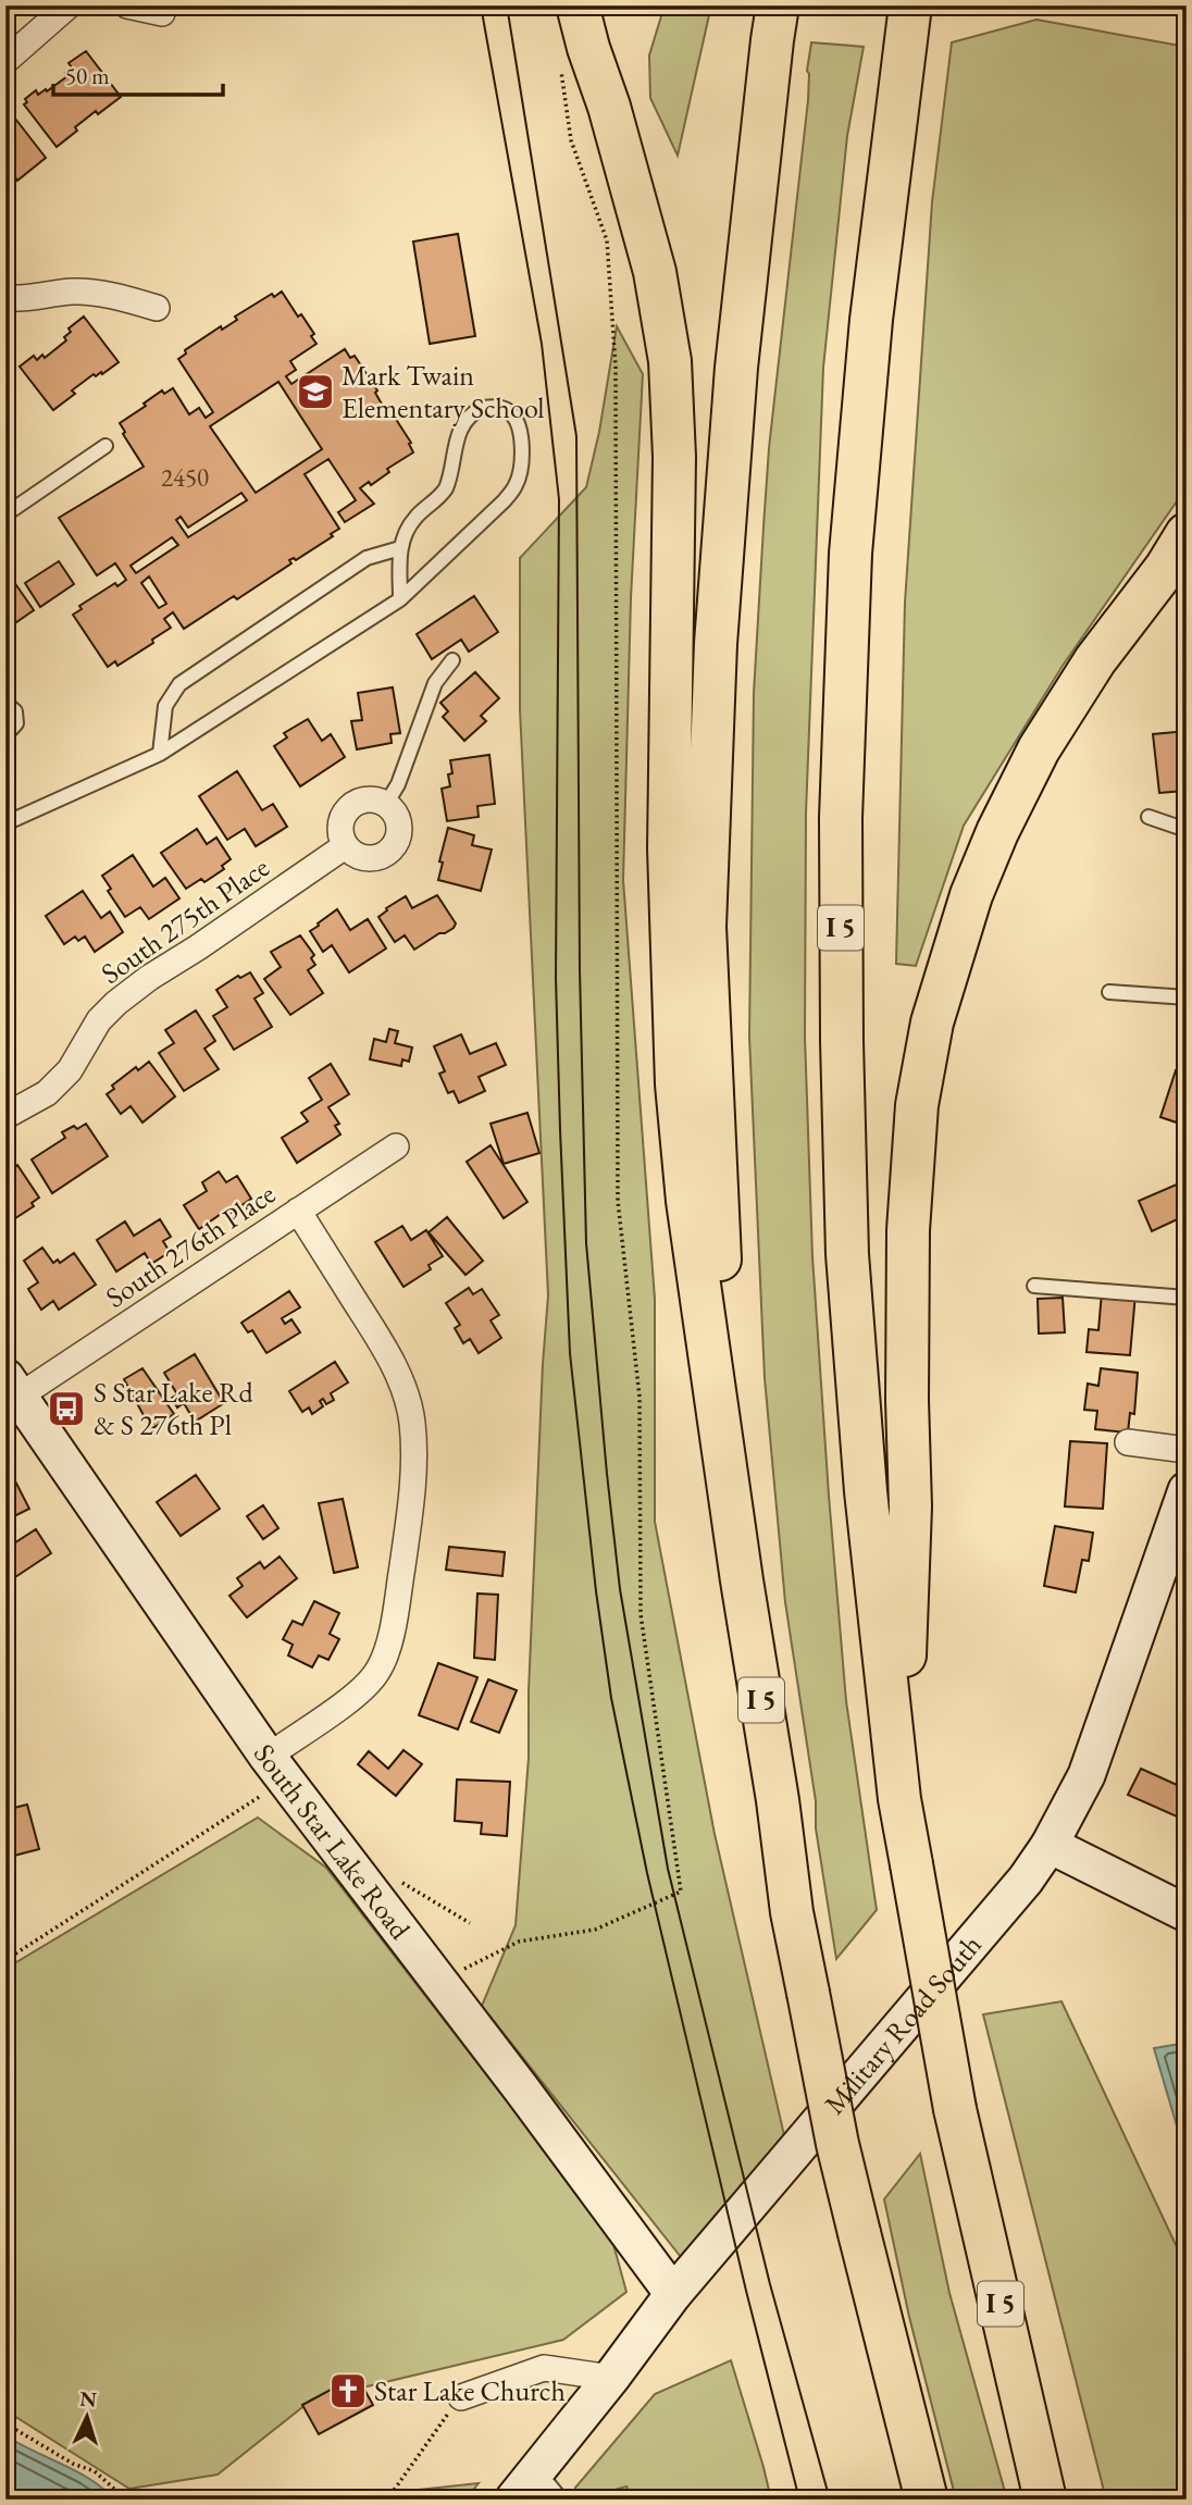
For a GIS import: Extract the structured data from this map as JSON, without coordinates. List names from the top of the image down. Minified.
{"streets":{"highway":["I 5"],"street":["South 275th Place","South 276th Place","South Star Lake Road","Military Road South"]},"crossings":[["South 276th Place","South Star Lake Road"],["South Star Lake Road","Military Road South"]],"places":{"school or university":["Mark Twain Elementary School"],"bus stop":["S Star Lake Rd & S 276th Pl"],"church":["Star Lake Church"]},"house_numbers":["2450"],"scale_bar":"50 m","north":"top"}
